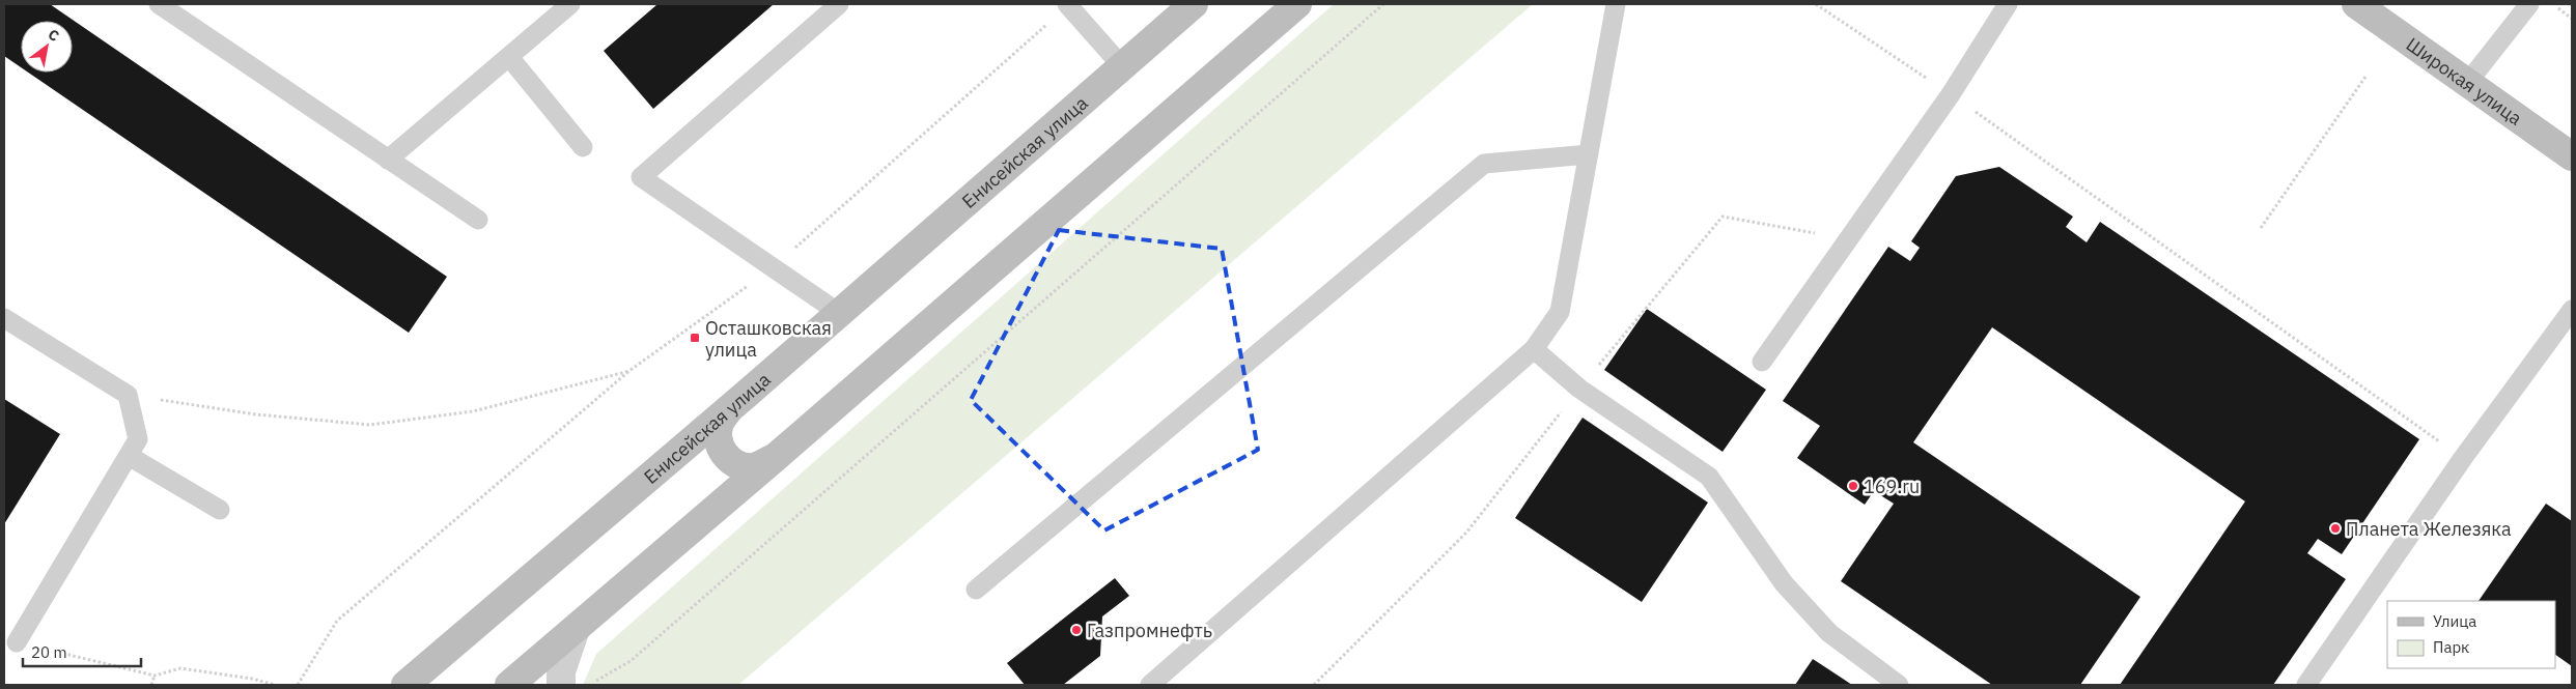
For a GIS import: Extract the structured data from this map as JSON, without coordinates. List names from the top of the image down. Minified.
{"streets":{"main road":["Широкая улица","Енисейская улица"]},"places":{"transit":["Осташковская улица"],"other":["169.ru","Планета Железяка","Газпромнефть"]},"legend":["Улица","Парк"],"scale_bar":"20 m","north":"top right"}
